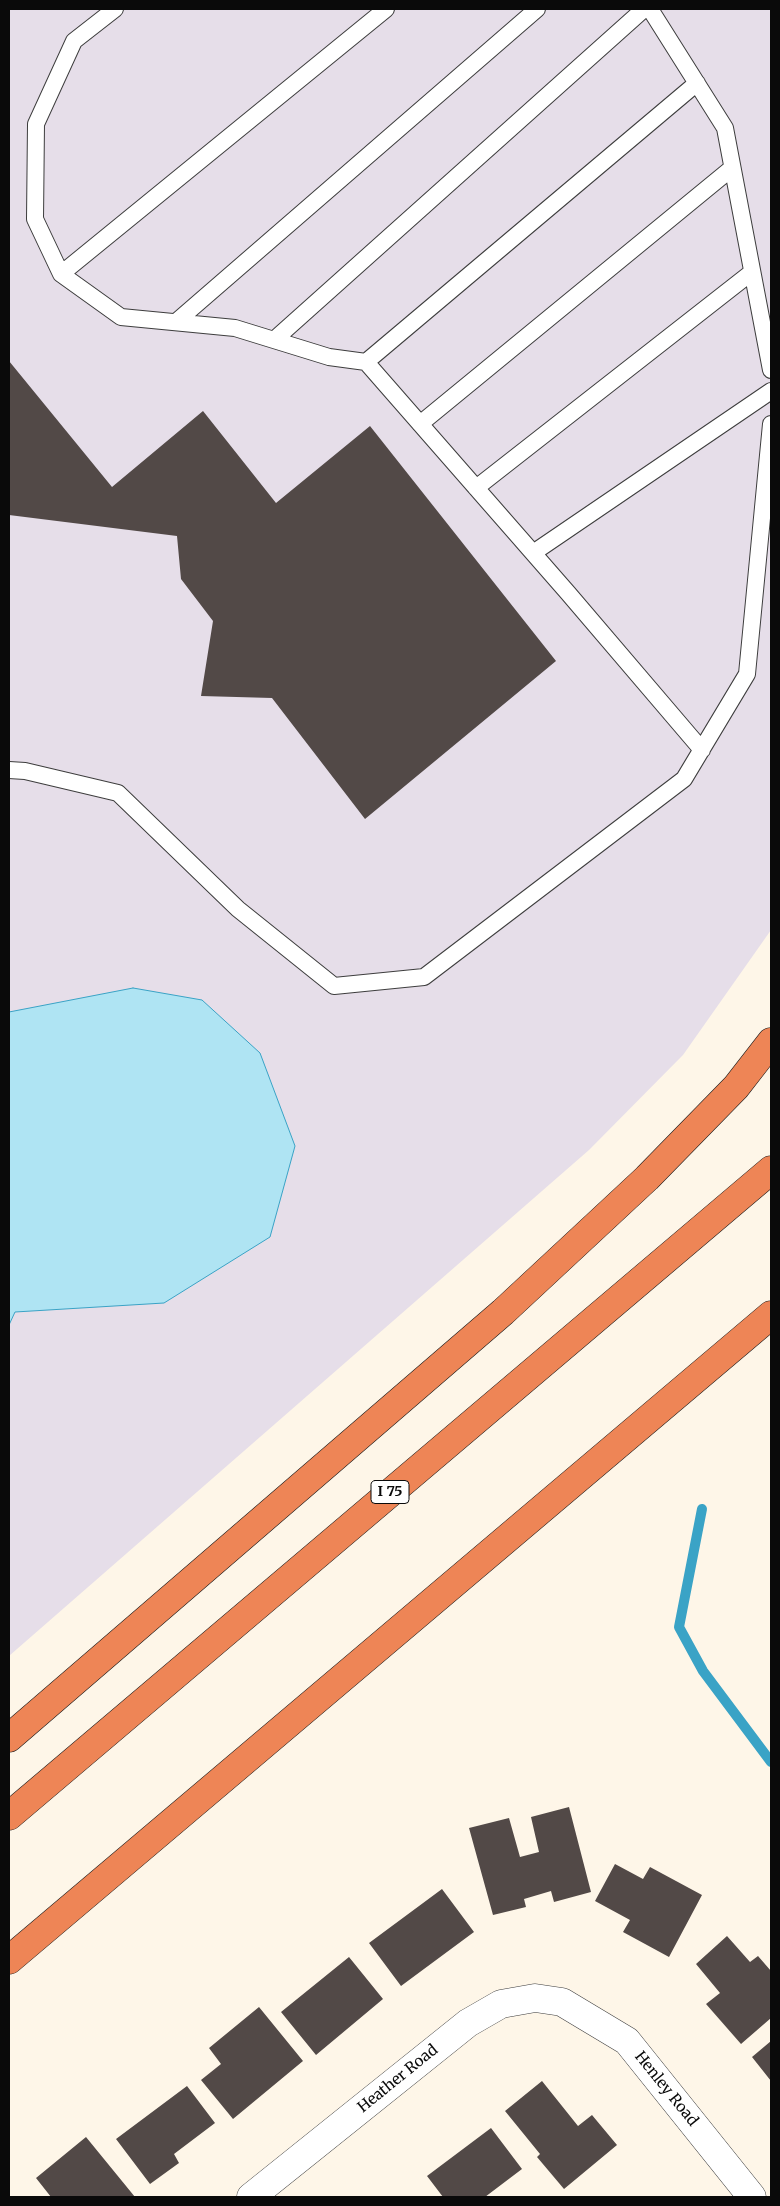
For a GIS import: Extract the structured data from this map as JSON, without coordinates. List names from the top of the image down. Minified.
{"streets":{"highway":["I 75"],"street":["Heather Road","Henley Road"]},"crossings":[["Heather Road","Henley Road"]]}
